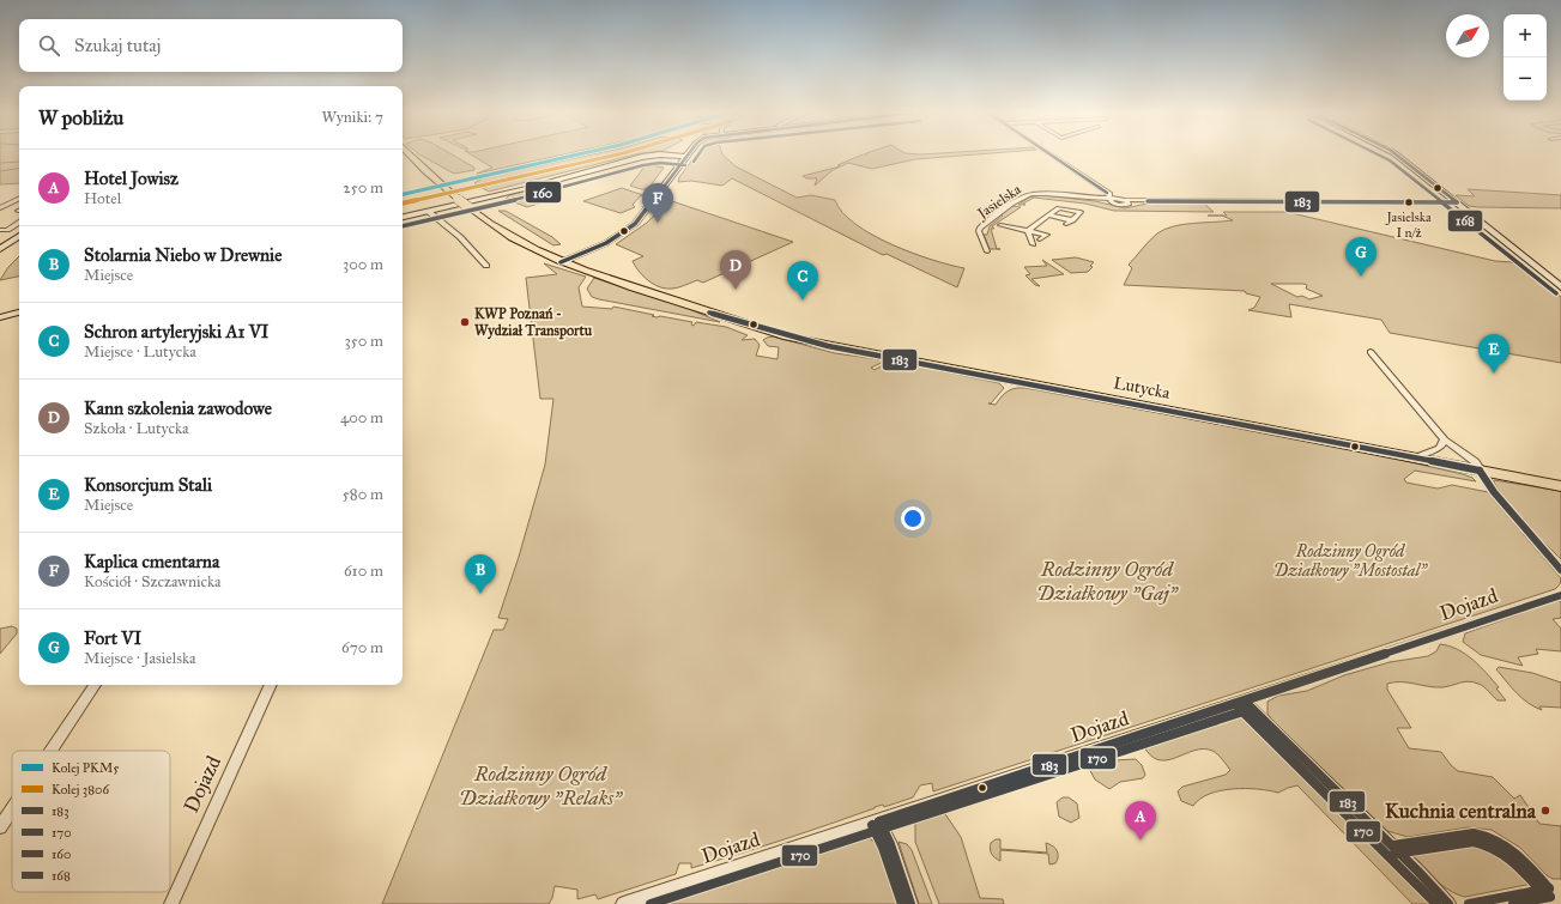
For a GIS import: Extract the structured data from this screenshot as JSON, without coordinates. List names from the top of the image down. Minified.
{"streets":{"main road":["Lutycka"],"street":["Jasielska","Dojazd"]},"parks":["Rodzinny Ogród Działkowy \"Mostostal\"","Rodzinny Ogród Działkowy \"Gaj\"","Rodzinny Ogród Działkowy \"Relaks\""],"places":["Jasielska I n/ż","KWP Poznań - Wydział Transportu","Kuchnia centralna"],"lines":["rail line PKM5","rail line 3806","transit line 183","transit line 160","transit line 168","transit line 170"],"legend":["Kolej PKM5","Kolej 3806","183","170","160","168"],"north":"top right","page":{"map_buttons":["+","−"],"search":"Szukaj tutaj","heading":["W pobliżu","Wyniki: 7"],"list":[{"mark":"A","name":"Hotel Jowisz","note":"Hotel","value":"250 m"},{"mark":"B","name":"Stolarnia Niebo w Drewnie","note":"Miejsce","value":"300 m"},{"mark":"C","name":"Schron artyleryjski A1 VI","note":"Miejsce · Lutycka","value":"350 m"},{"mark":"D","name":"Kann szkolenia zawodowe","note":"Szkoła · Lutycka","value":"400 m"},{"mark":"E","name":"Konsorcjum Stali","note":"Miejsce","value":"580 m"},{"mark":"F","name":"Kaplica cmentarna","note":"Kościół · Szczawnicka","value":"610 m"},{"mark":"G","name":"Fort VI","note":"Miejsce · Jasielska","value":"670 m"}],"pins":["F","G","D","C","E","B","A"]}}
